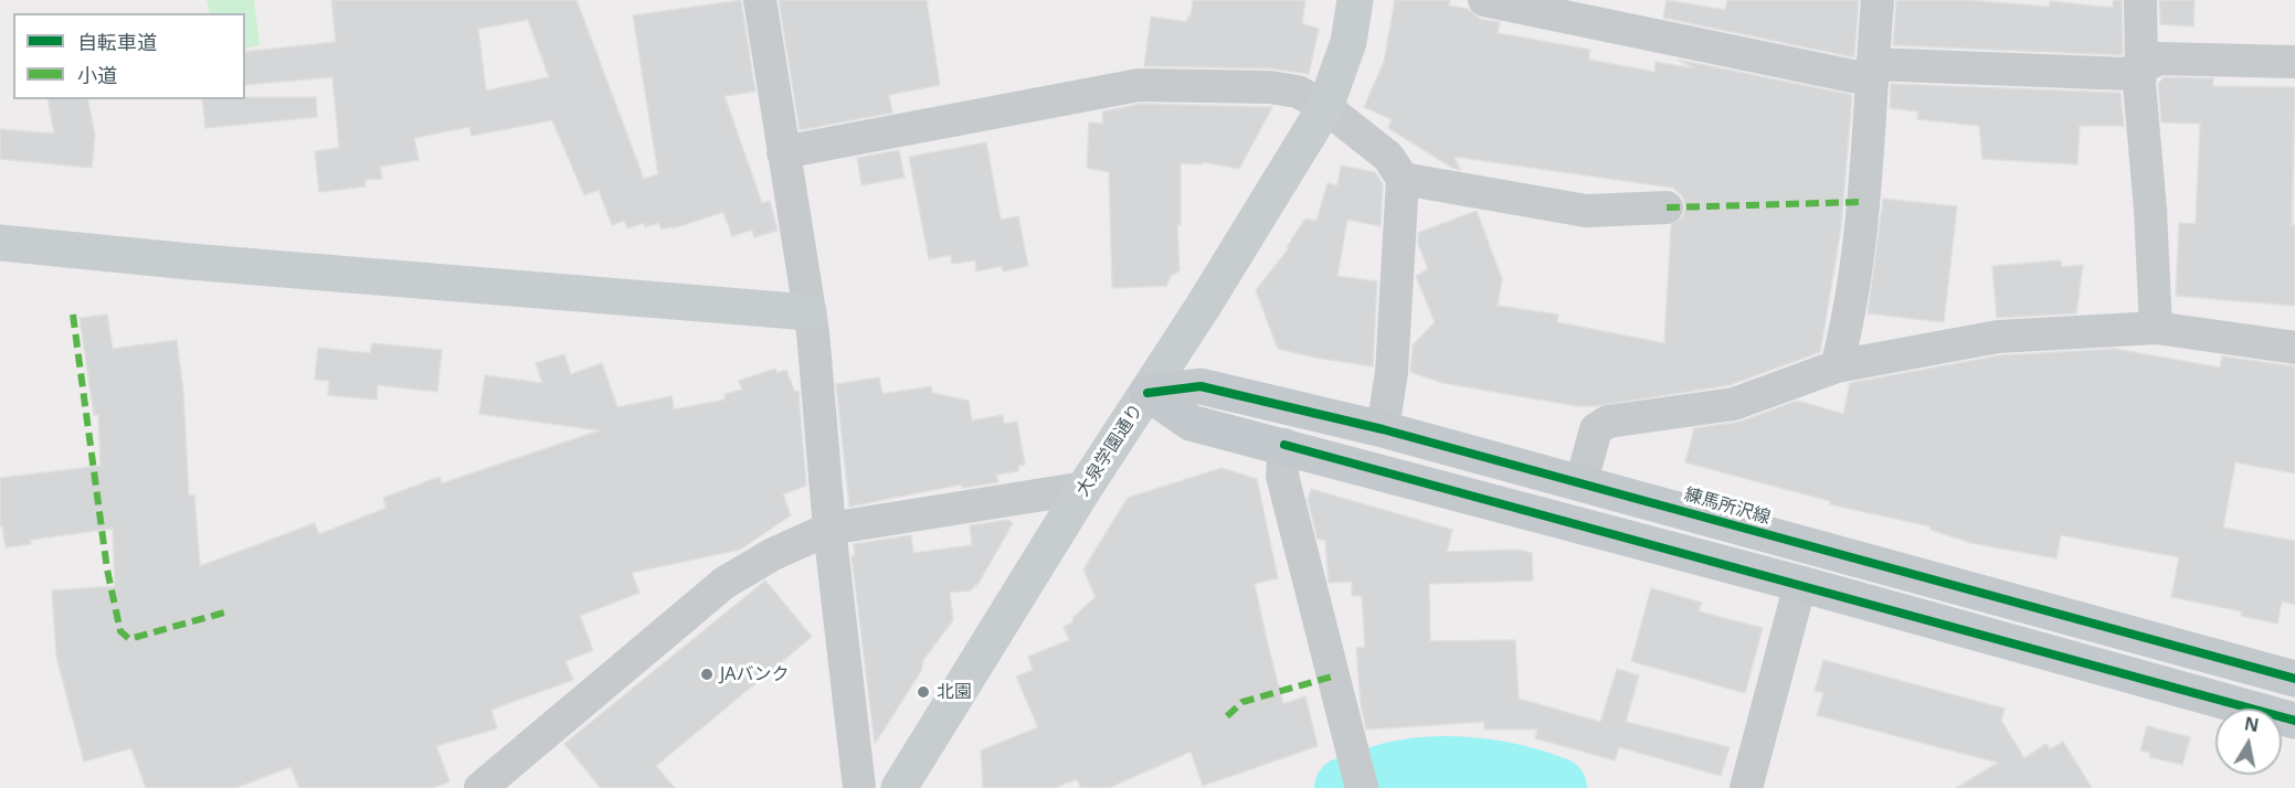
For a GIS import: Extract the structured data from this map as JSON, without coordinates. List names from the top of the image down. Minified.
{"streets":{"main road":["練馬所沢線"],"street":["大泉学園通り"]},"crossings":[["大泉学園通り","練馬所沢線"]],"places":["JAバンク","北園"],"legend":["自転車道","小道"],"north":"top"}
